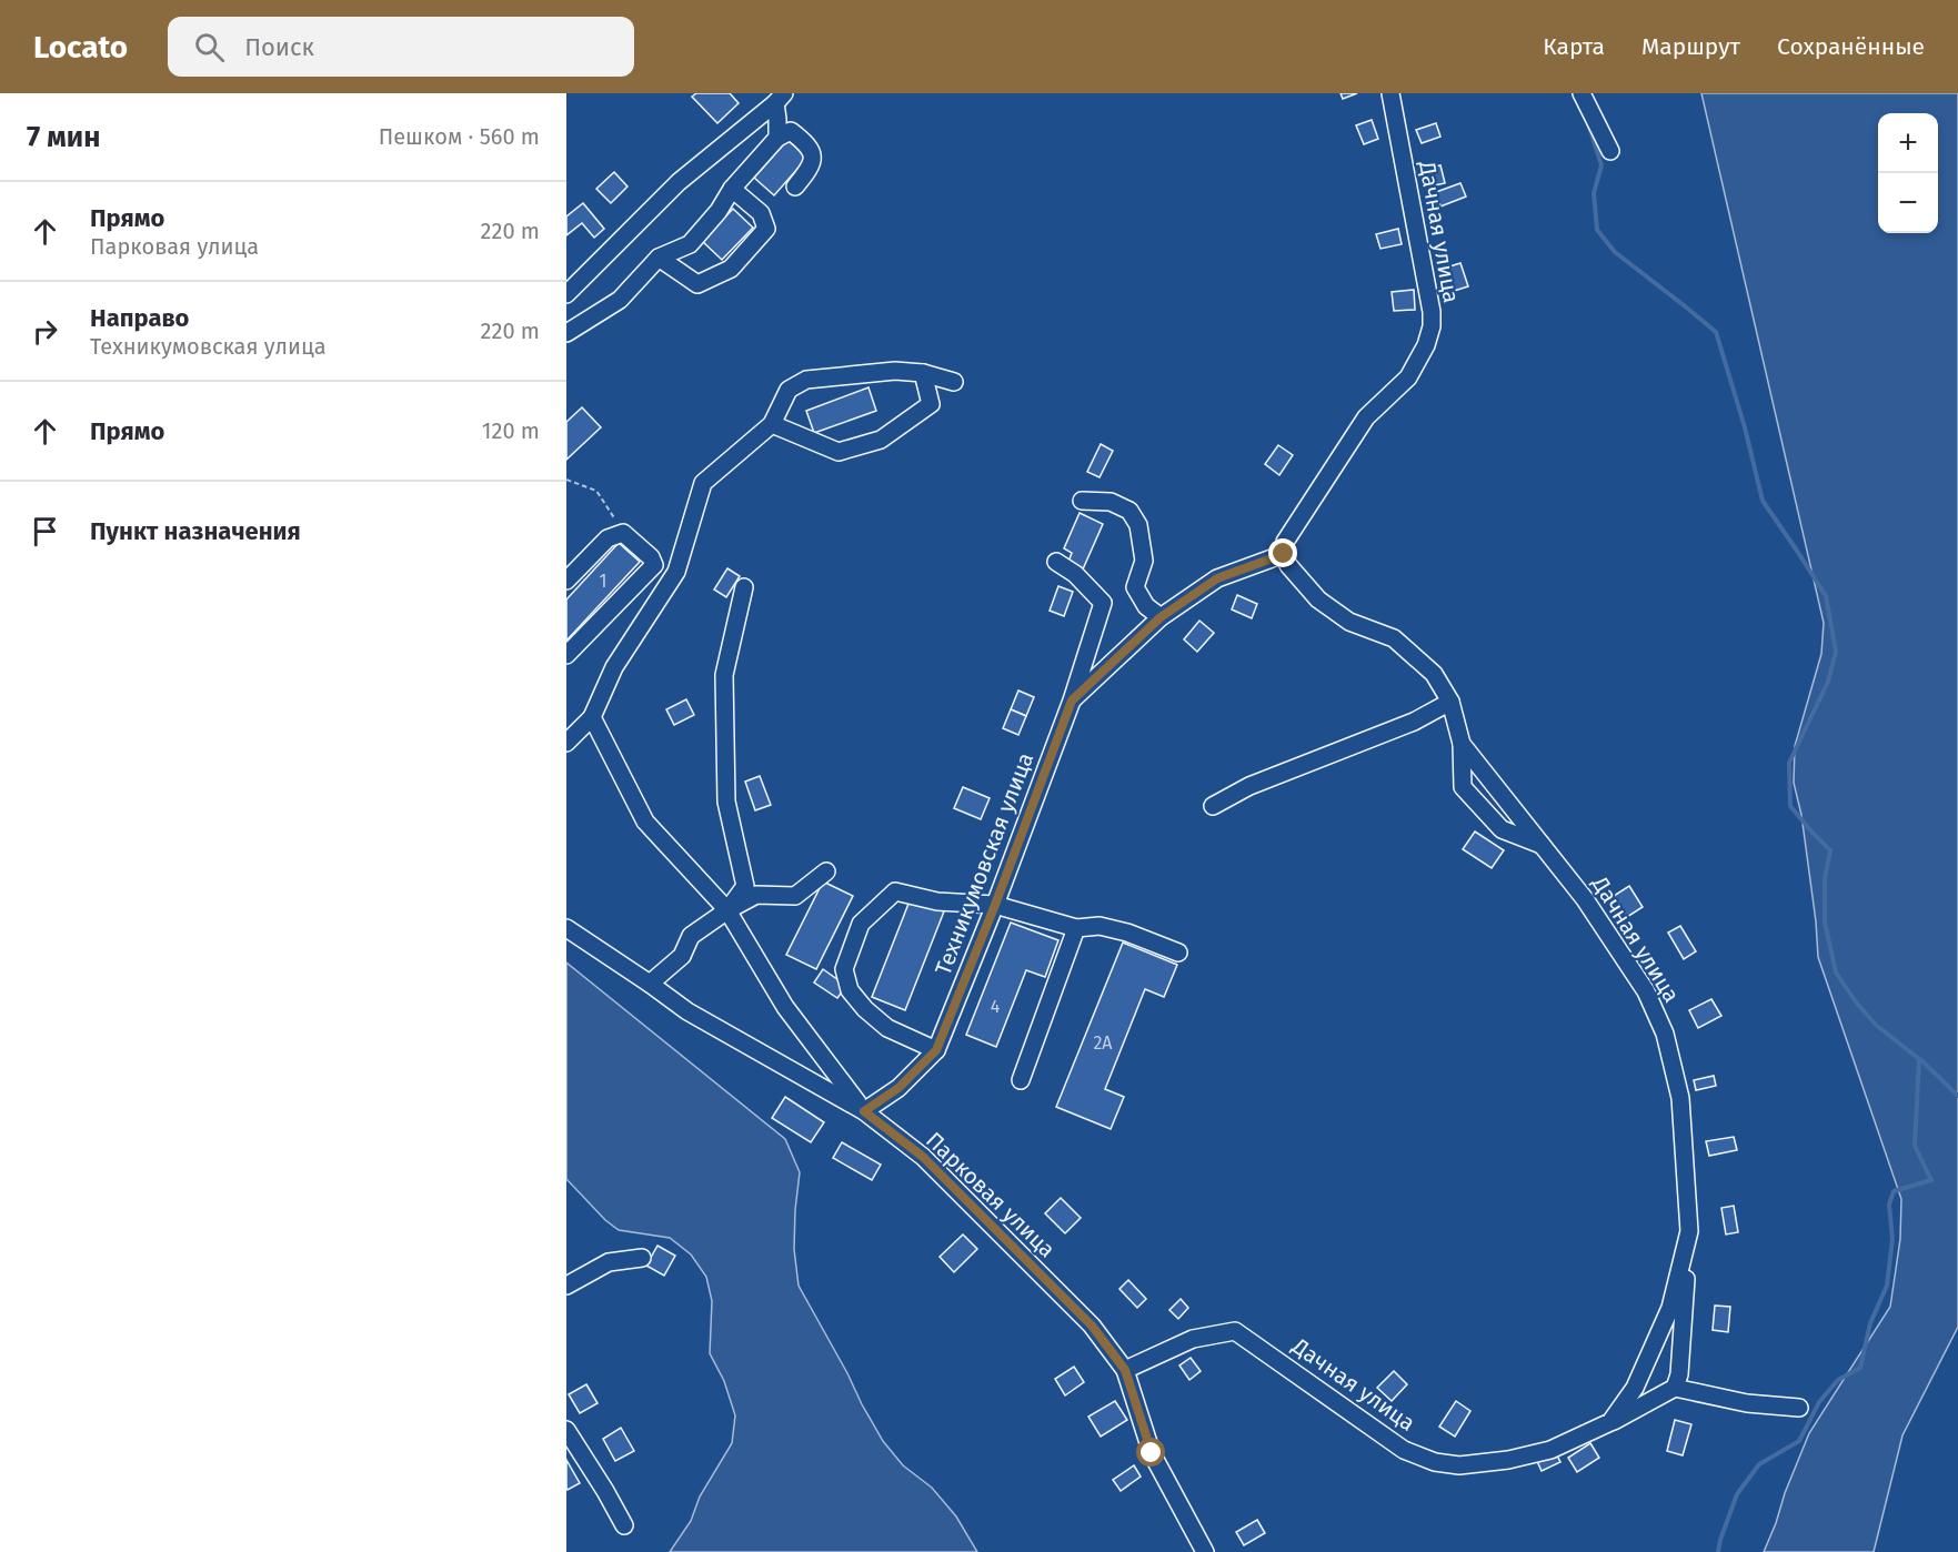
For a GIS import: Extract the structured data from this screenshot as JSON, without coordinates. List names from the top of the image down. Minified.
{"streets":{"street":["Дачная улица","Техникумовская улица","Парковая улица"]},"crossings":[["Дачная улица","Парковая улица"],["Техникумовская улица","Парковая улица"]],"house_numbers":["1","4","2А"],"page":{"header":"Locato","search":"Поиск","nav":["Карта","Маршрут","Сохранённые"],"heading":["7 мин","Пешком · 560 m"],"map_buttons":["+","−"],"list":[["Прямо","Парковая улица","220 m"],["Направо","Техникумовская улица","220 m"],["Прямо","120 m"],"Пункт назначения"]}}
